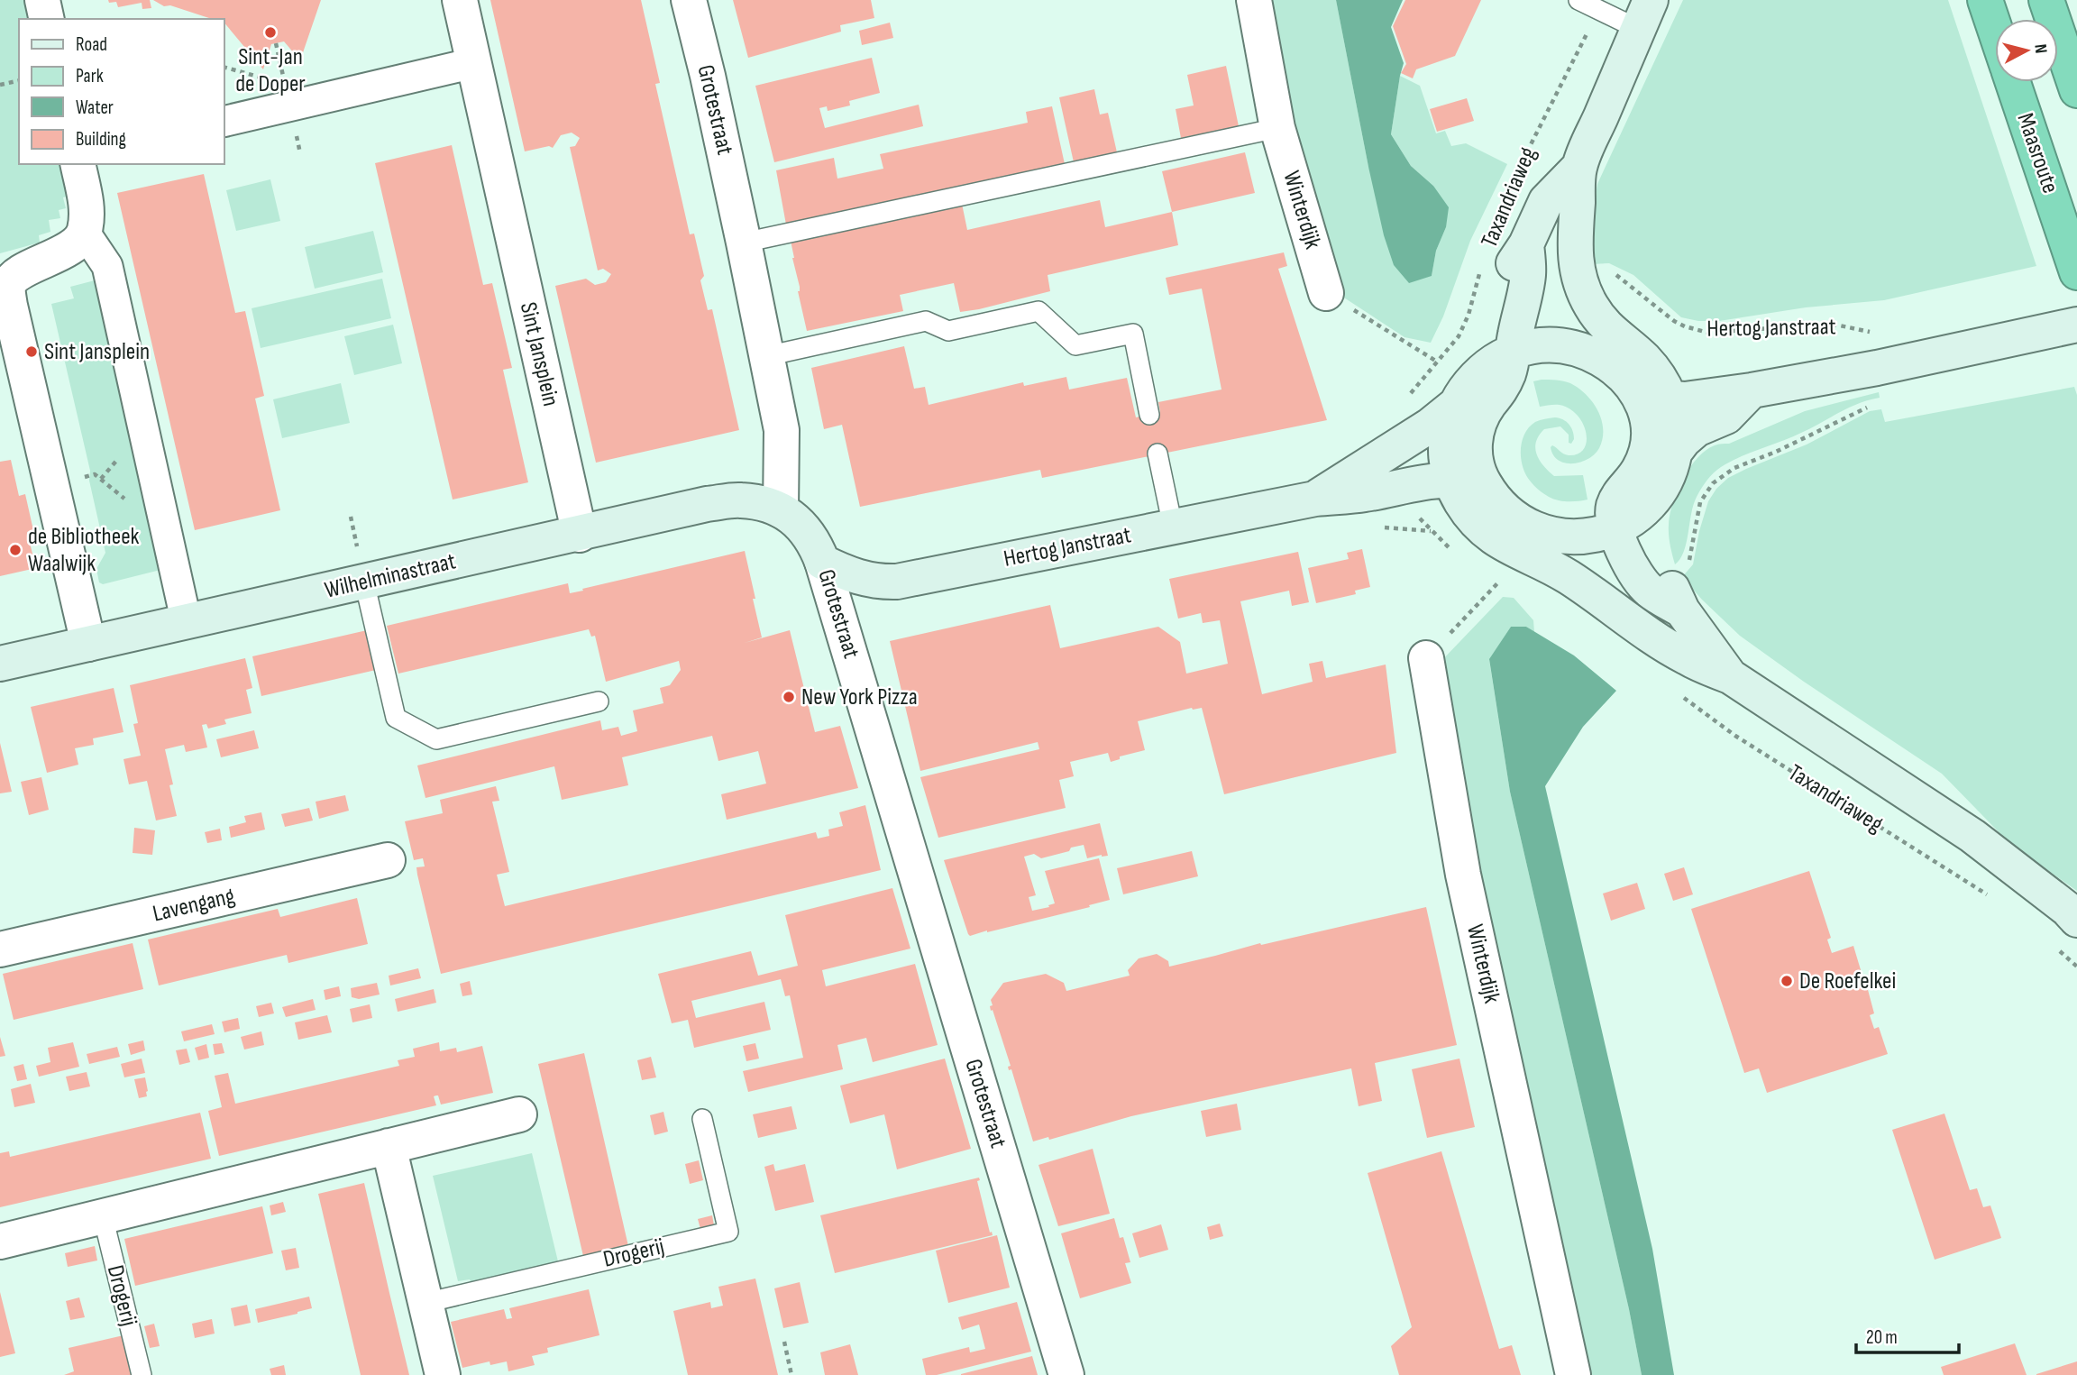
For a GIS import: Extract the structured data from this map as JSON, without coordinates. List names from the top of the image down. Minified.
{"streets":{"highway":["Maasroute"],"main road":["Grotestraat","Taxandriaweg","Hertog Janstraat","Wilhelminastraat"],"street":["Winterdijk","Sint Jansplein","Lavengang"],"lane":["Drogerij"]},"crossings":[["Grotestraat","Hertog Janstraat"],["Grotestraat","Wilhelminastraat"],["Taxandriaweg","Hertog Janstraat"],["Sint Jansplein","Wilhelminastraat"]],"places":["Sint-Jan de Doper","Sint Jansplein","de Bibliotheek Waalwijk","New York Pizza","De Roefelkei"],"legend":["Road","Park","Water","Building"],"scale_bar":"20 m","north":"right"}
